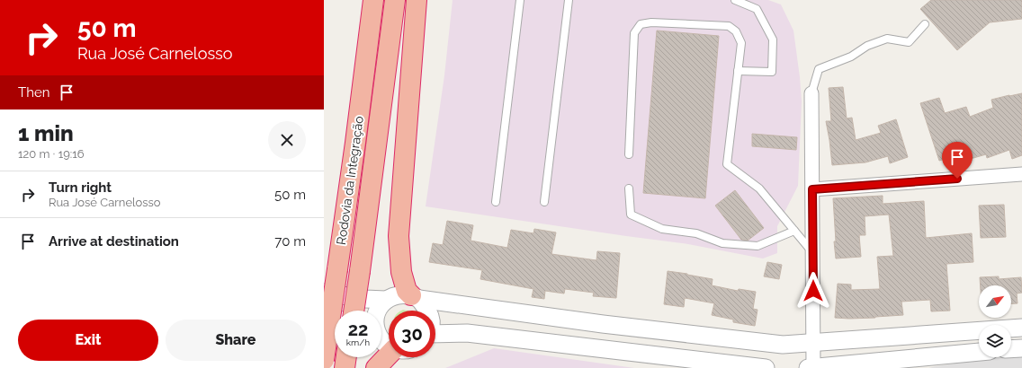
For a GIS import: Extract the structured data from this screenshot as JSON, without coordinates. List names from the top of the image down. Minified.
{"streets":{"highway":["Rodovia da Integração"]},"north":"top right","page":{"turn":["50 m","Rua José Carnelosso"],"then":"Then","heading":["1 min","120 m · 19:16"],"list":[{"name":"Turn right","note":"Rua José Carnelosso","value":"50 m"},{"name":"Arrive at destination","value":"70 m"}],"speed":"22 km/h","limit":"30","buttons":["Exit","Share"]}}
